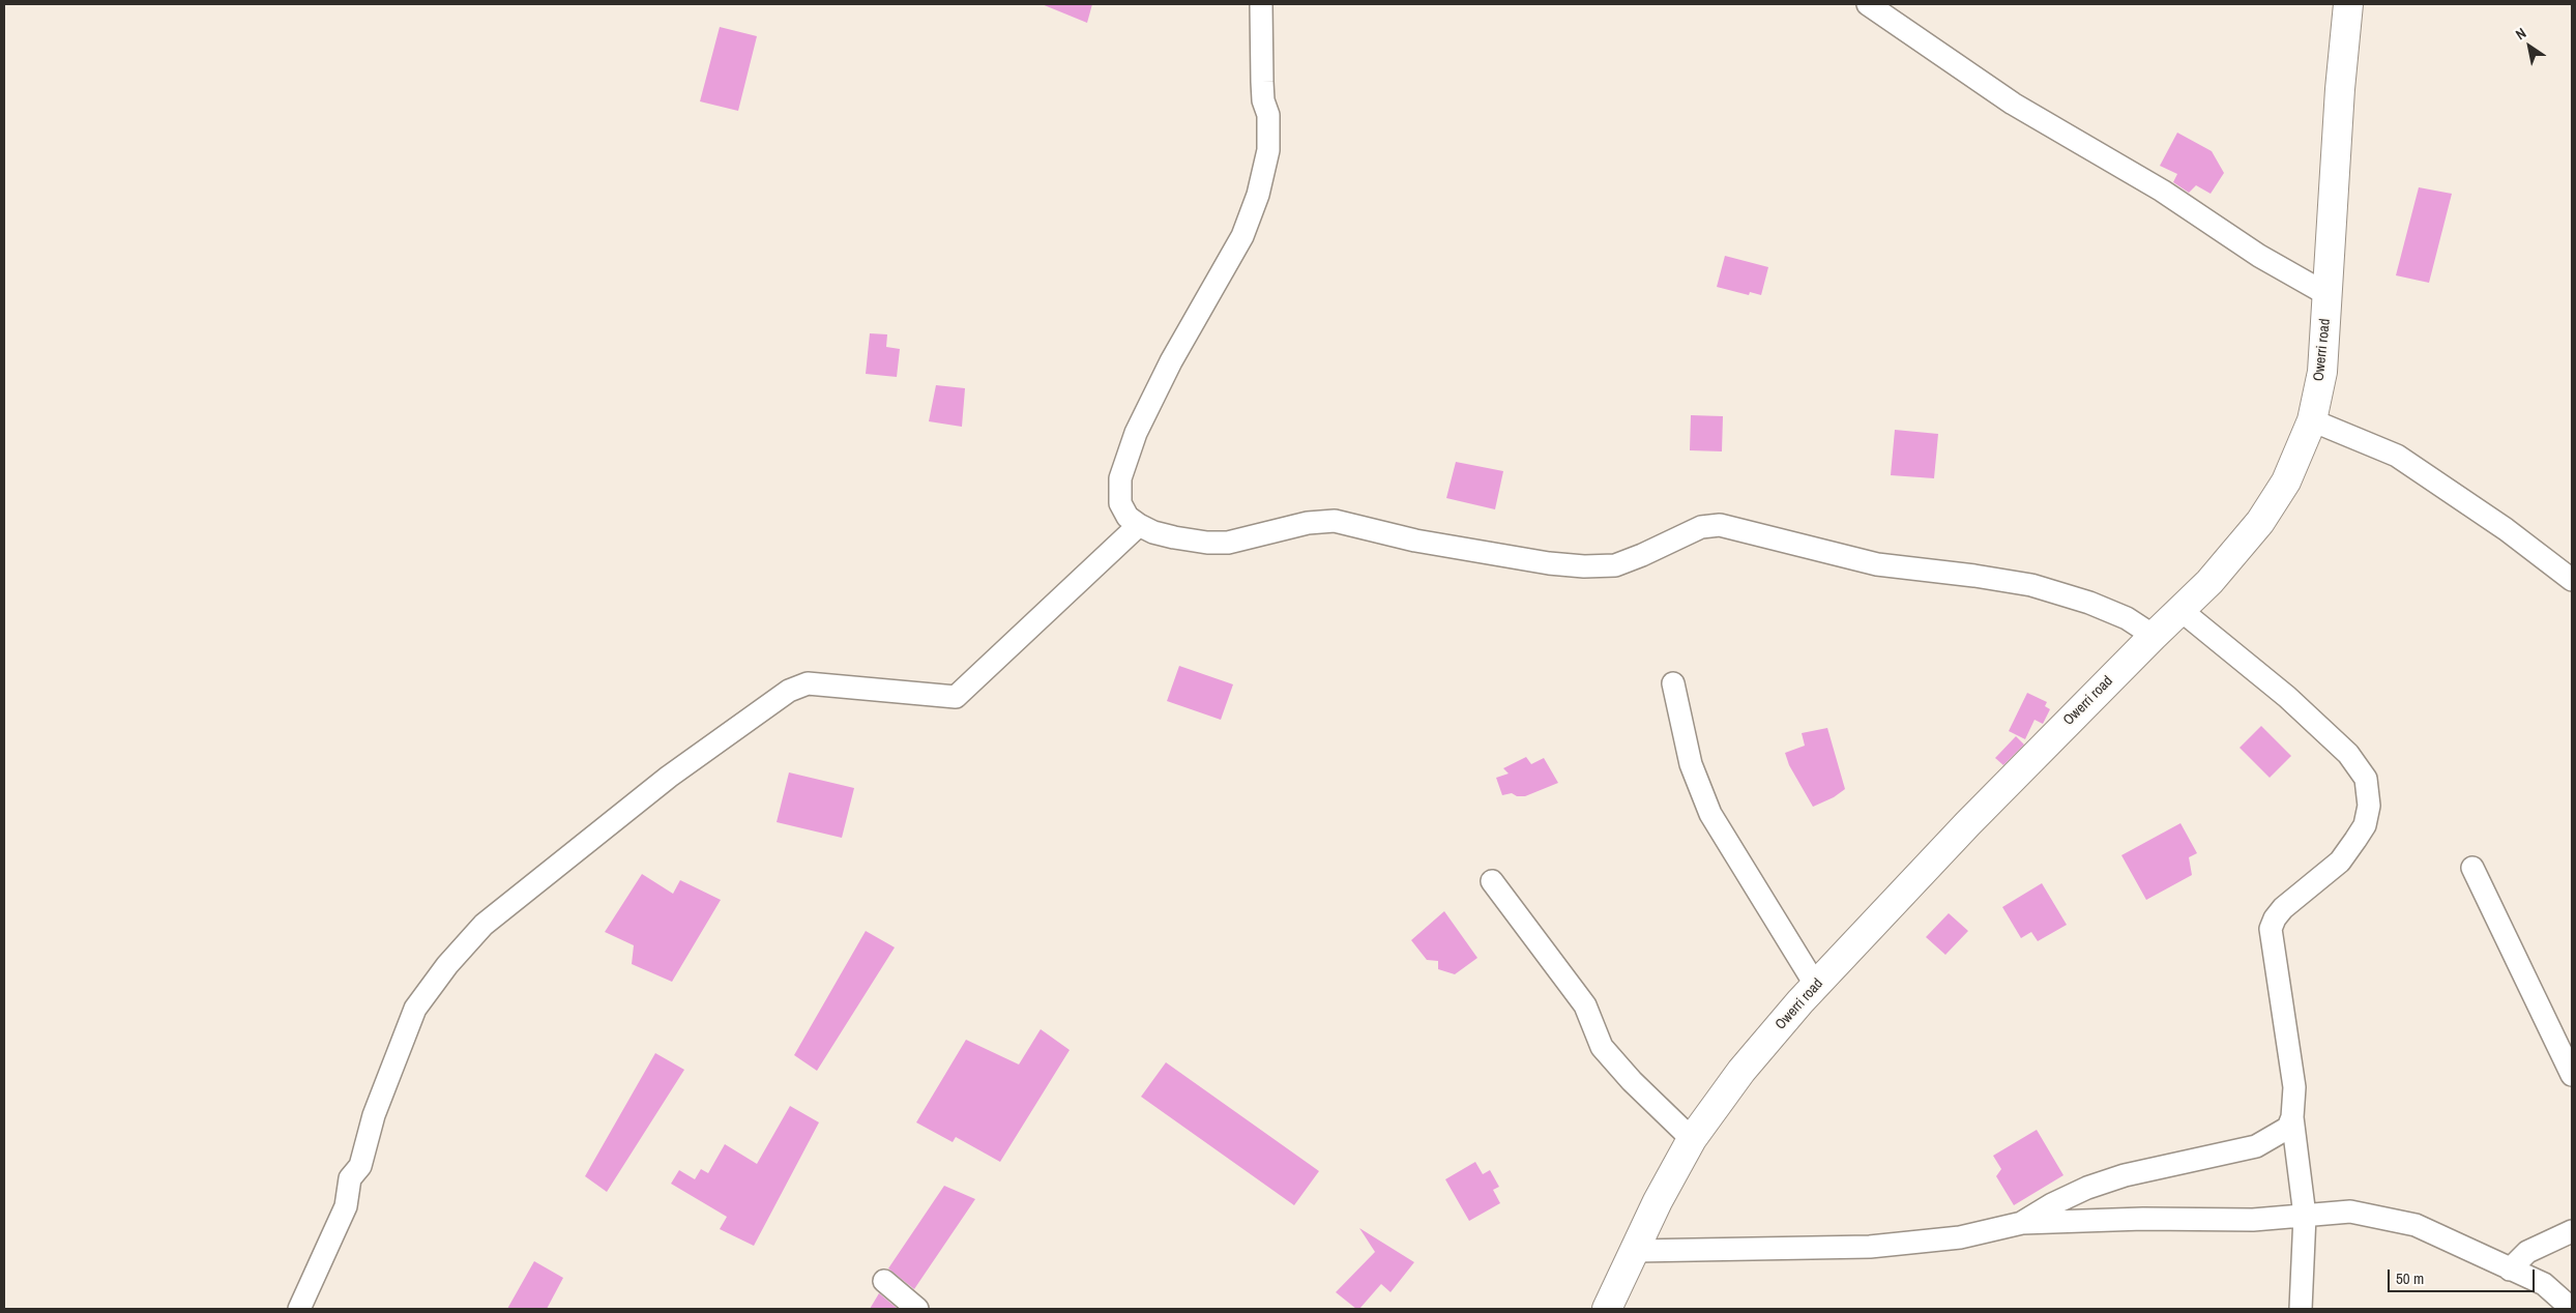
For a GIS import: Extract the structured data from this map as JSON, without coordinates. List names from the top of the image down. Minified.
{"streets":{"main road":["Owerri road"]},"scale_bar":"50 m","north":"top left"}
